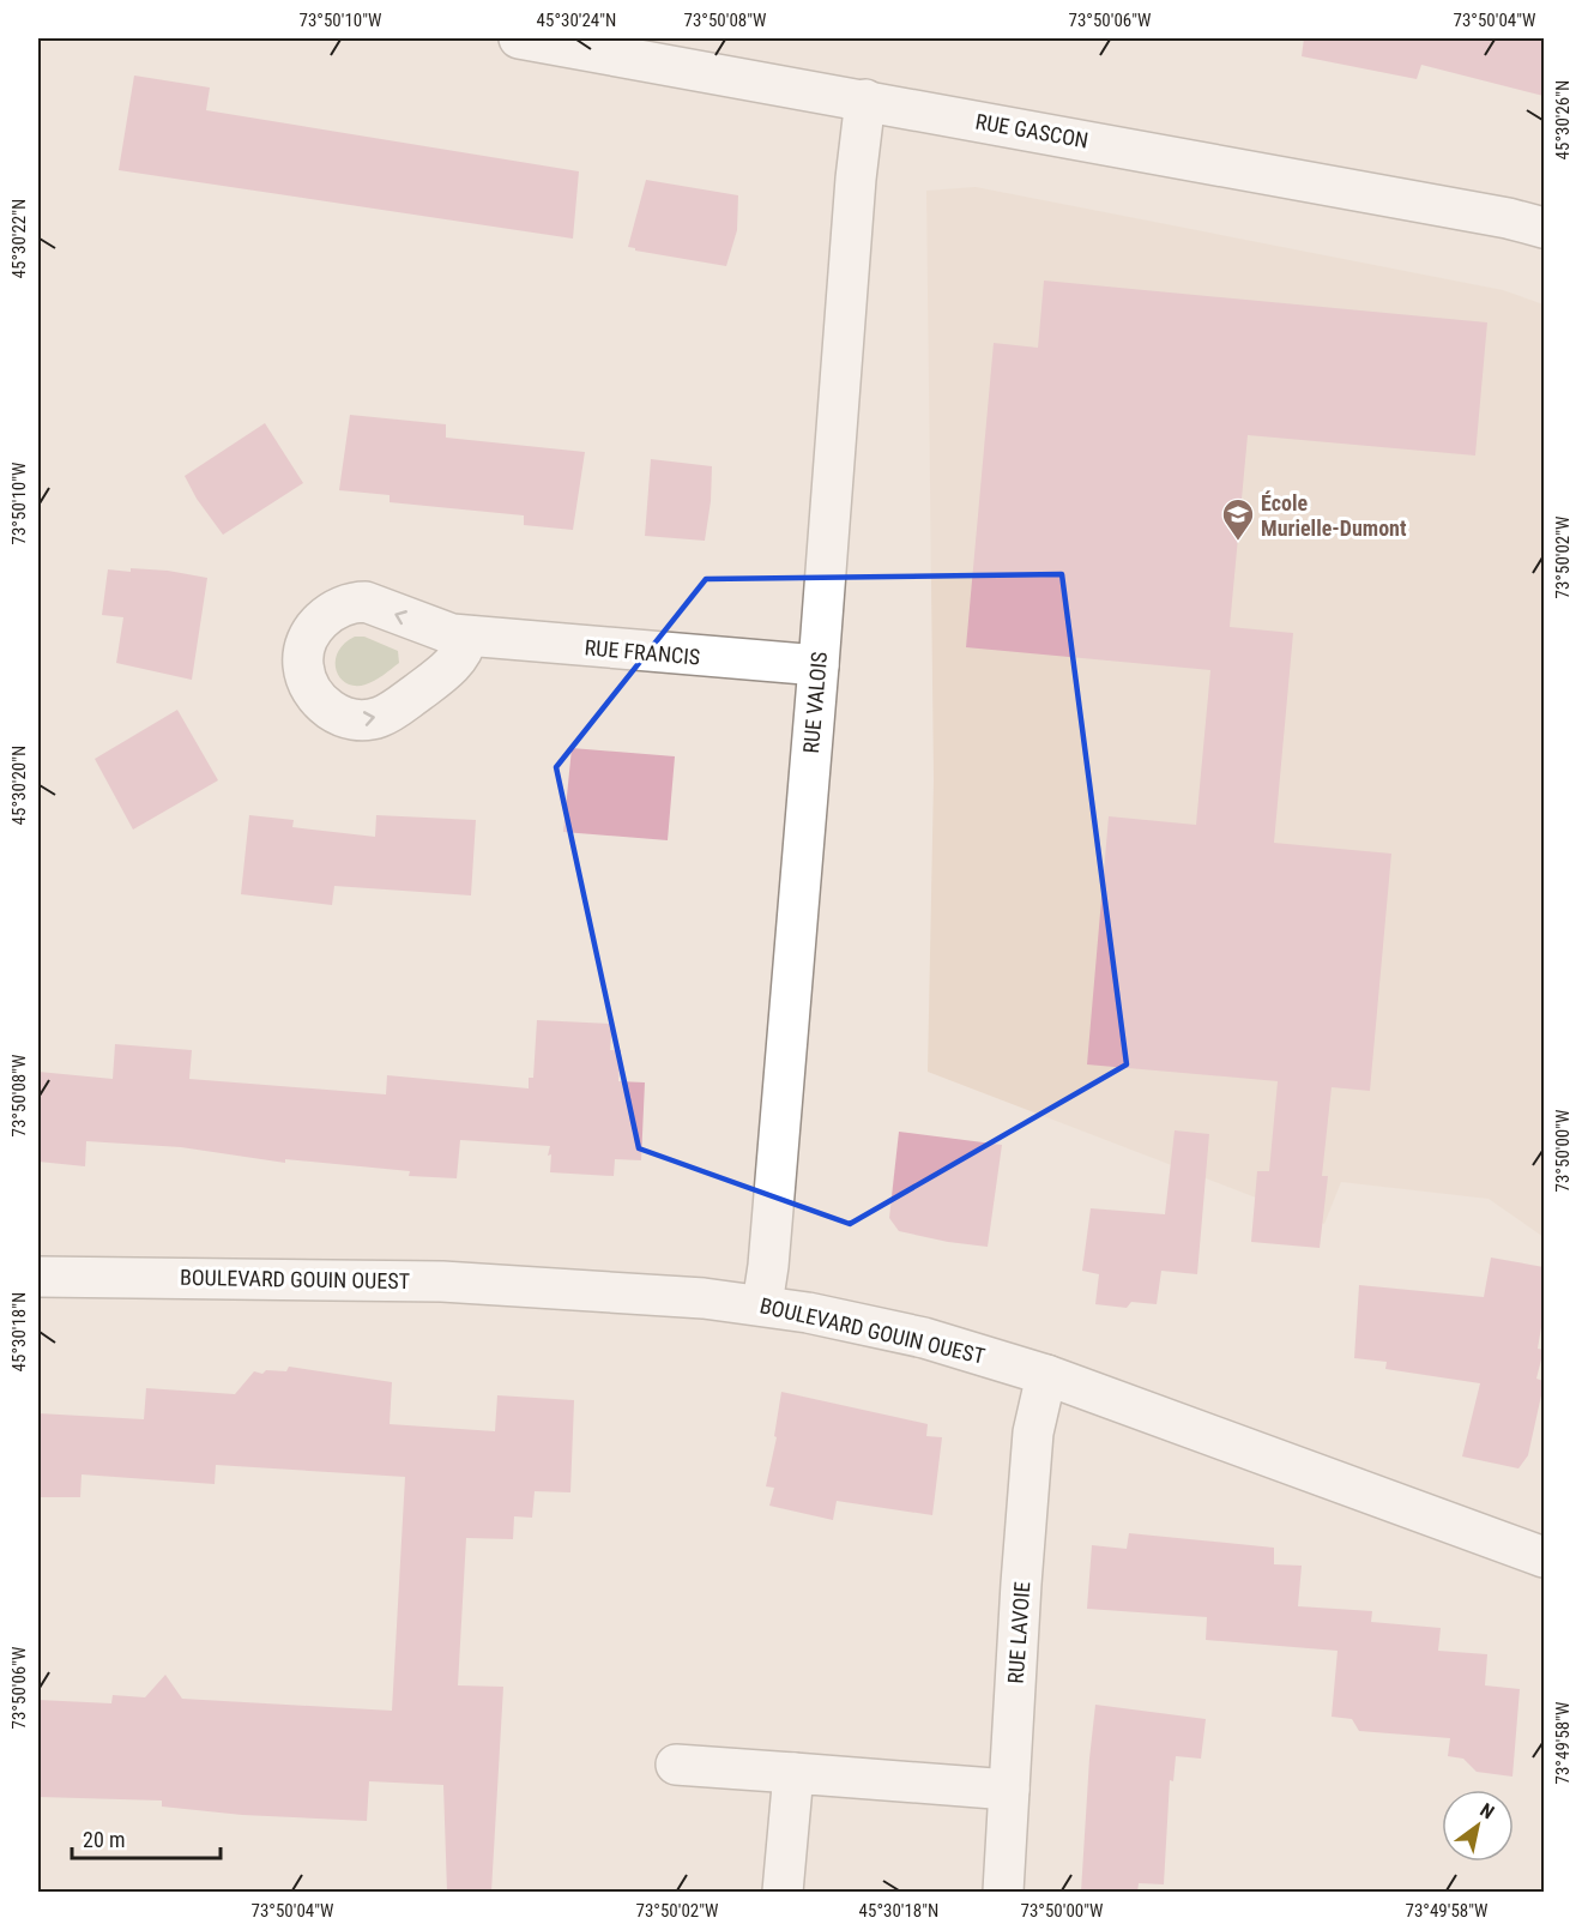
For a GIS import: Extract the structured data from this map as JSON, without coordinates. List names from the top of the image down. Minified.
{"streets":{"street":["RUE GASCON","RUE FRANCIS","RUE VALOIS","BOULEVARD GOUIN OUEST","RUE LAVOIE"]},"crossings":[["RUE GASCON","RUE VALOIS"],["RUE FRANCIS","RUE VALOIS"],["RUE VALOIS","BOULEVARD GOUIN OUEST"],["BOULEVARD GOUIN OUEST","RUE LAVOIE"]],"places":{"school or university":["École Murielle-Dumont"]},"scale_bar":"20 m","north":"top right","coordinates":["73°50'10\"W","45°30'24\"N","73°50'08\"W","73°50'06\"W","73°50'04\"W","45°30'26\"N","45°30'22\"N","73°50'02\"W","45°30'20\"N","73°50'00\"W","45°30'18\"N","73°49'58\"W"]}
